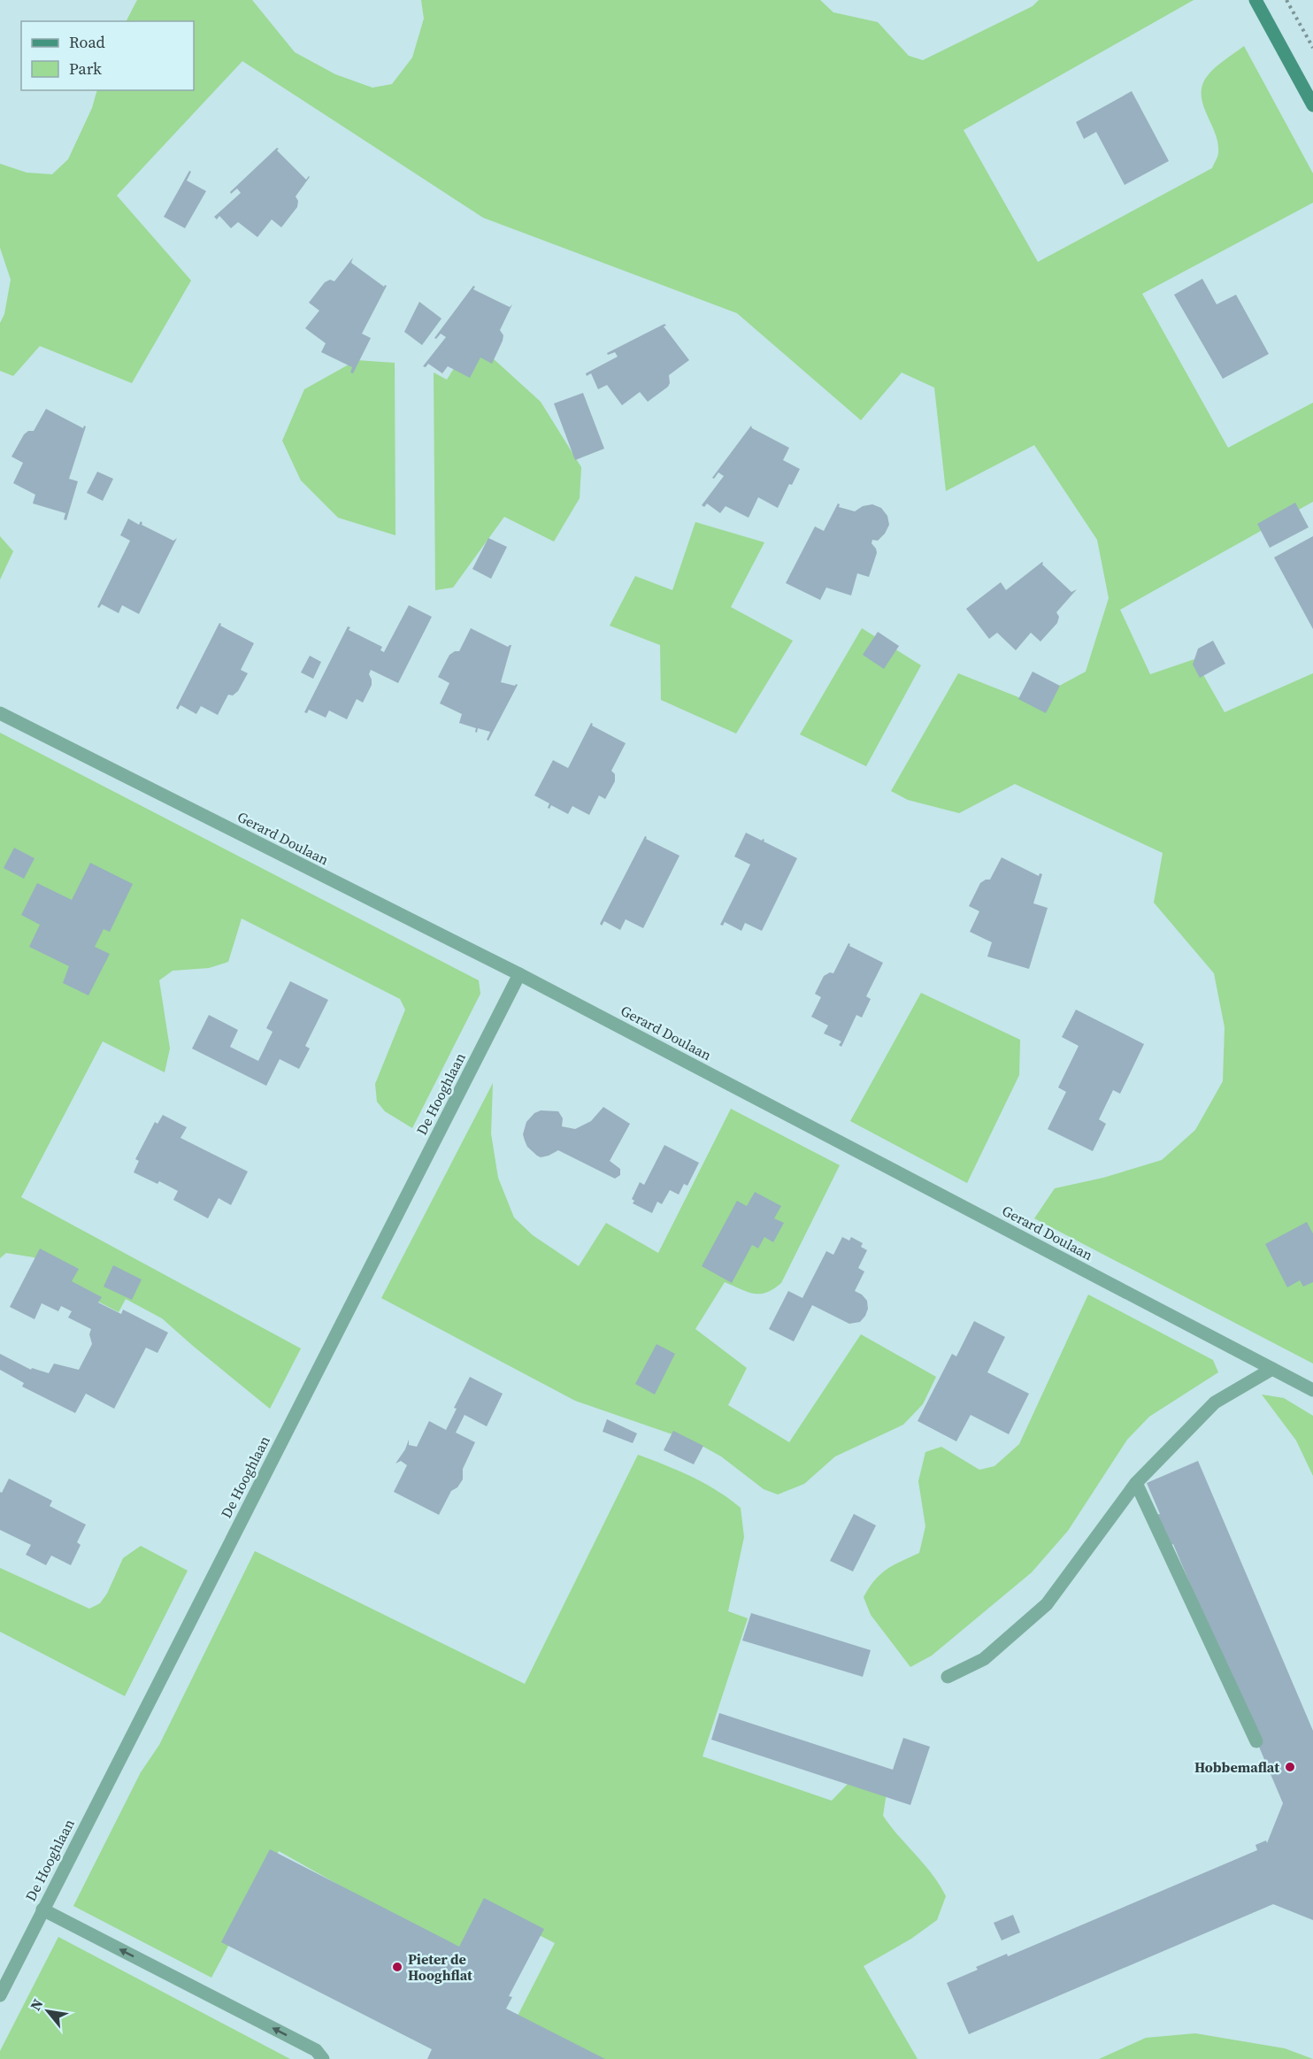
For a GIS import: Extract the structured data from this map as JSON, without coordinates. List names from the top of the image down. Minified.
{"streets":{"street":["Gerard Doulaan","De Hooghlaan"]},"crossings":[["Gerard Doulaan","De Hooghlaan"]],"places":["Hobbemaflat","Pieter de Hooghflat"],"legend":["Road","Park"],"north":"top left"}
